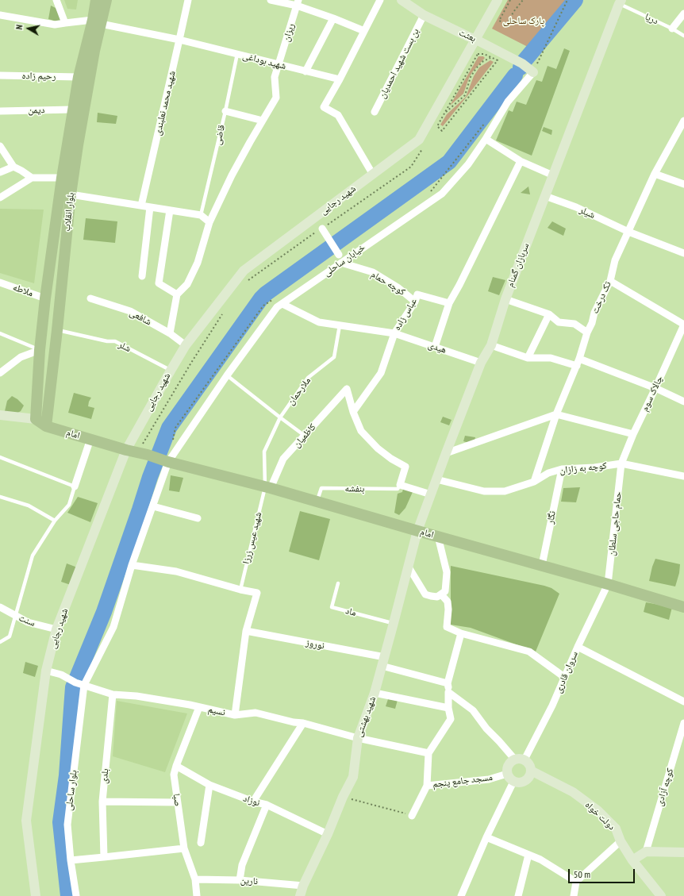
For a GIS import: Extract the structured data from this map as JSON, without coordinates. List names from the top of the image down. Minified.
{"streets":{"main road":["بلوار انقلاب","امام"],"street":["ریزان","بعثت","شهید بوداغی","بن بست شهید احمدیان","رحیم زاده","شهید محمد نعلبندی","دیمن","شهید رجایی","شیلر","خیابان ساحلی","سربازان گمنام","کوچه حمام","ملاطه","تک درخت","عباس زاده","شافعی","هیدی","چالاک سوم","کاظمیان","کوچه به زازان","نگار","حمام حاجی سلطان","سنت","نوروز","سروان قادری","نسیم","شهید بهشتی","بلدی","مسجد جامع پنجم","کوچه آزادی","بلوار ساحلی","صبا","نوزاد","دولت خواه","نارین"],"lane":["دریا","قاضی","شلر","ملارحمان","بنفشه","شهید عیس زرزا","ماد"]},"crossings":[["دریا","سربازان گمنام"],["ریزان","شهید بوداغی"],["بعثت","بن بست شهید احمدیان"],["بعثت","شهید رجایی"],["بعثت","خیابان ساحلی"],["شهید بوداغی","شهید محمد نعلبندی"],["شهید بوداغی","قاضی"],["شهید بوداغی","بلوار انقلاب"],["رحیم زاده","بلوار انقلاب"],["دیمن","بلوار انقلاب"],["شهید رجایی","شافعی"],["شهید رجایی","شلر"],["شهید رجایی","امام"],["شهید رجایی","سنت"],["شهید رجایی","نسیم"],["بلوار انقلاب","ملاطه"],["بلوار انقلاب","شلر"],["بلوار انقلاب","امام"],["شیلر","سربازان گمنام"],["شیلر","تک درخت"],["خیابان ساحلی","کوچه حمام"],["خیابان ساحلی","عباس زاده"],["خیابان ساحلی","امام"],["خیابان ساحلی","بلوار ساحلی"],["سربازان گمنام","هیدی"],["سربازان گمنام","امام"],["سربازان گمنام","کوچه به زازان"],["سربازان گمنام","شهید بهشتی"],["کوچه حمام","عباس زاده"],["تک درخت","کوچه به زازان"],["عباس زاده","هیدی"],["عباس زاده","ملارحمان"],["ملارحمان","امام"],["ملارحمان","کاظمیان"],["ملارحمان","شهید عیس زرزا"],["چالاک سوم","کوچه به زازان"],["چالاک سوم","حمام حاجی سلطان"],["امام","کاظمیان"],["امام","بنفشه"],["امام","نگار"],["امام","حمام حاجی سلطان"],["امام","شهید عیس زرزا"],["امام","سروان قادری"],["امام","شهید بهشتی"],["کاظمیان","شهید عیس زرزا"],["کوچه به زازان","نگار"],["کوچه به زازان","حمام حاجی سلطان"],["حمام حاجی سلطان","سروان قادری"],["ماد","شهید بهشتی"],["نوروز","شهید بهشتی"],["سروان قادری","مسجد جامع پنجم"],["سروان قادری","دولت خواه"],["نسیم","شهید بهشتی"],["نسیم","بلدی"],["نسیم","بلوار ساحلی"],["نسیم","صبا"],["شهید بهشتی","نوزاد"],["شهید بهشتی","نارین"],["مسجد جامع پنجم","دولت خواه"],["صبا","نوزاد"],["صبا","نارین"]],"parks":["پارک ساحلی"],"scale_bar":"50 m","north":"left"}
